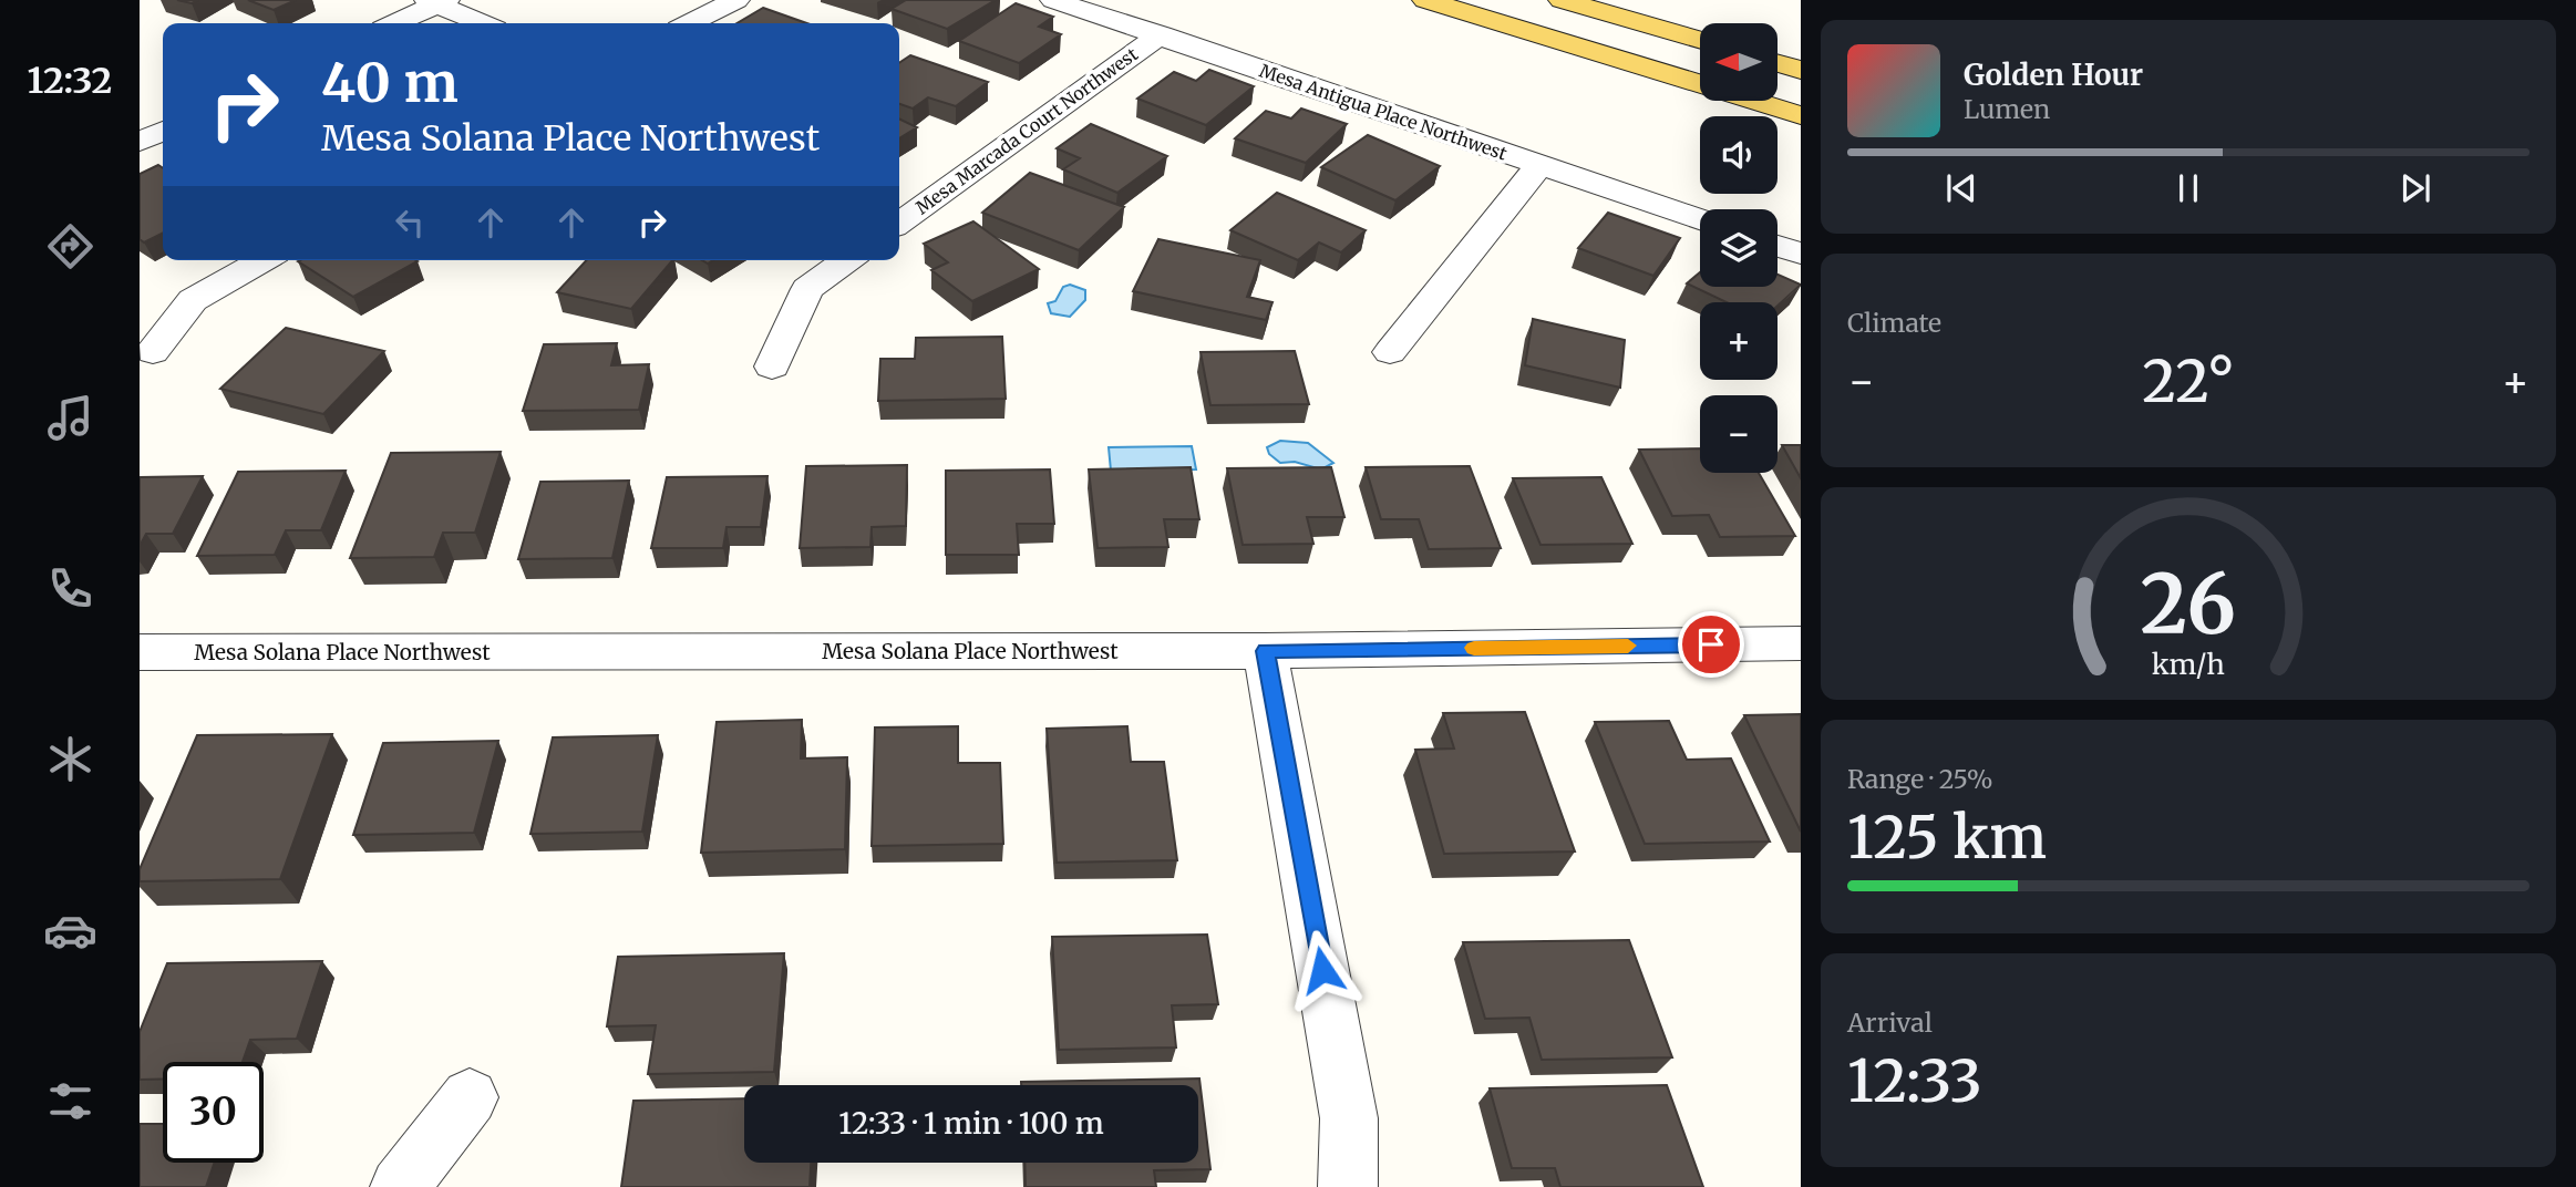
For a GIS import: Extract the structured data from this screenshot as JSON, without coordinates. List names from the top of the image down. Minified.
{"streets":{"street":["Mesa Antigua Place Northwest","Mesa Marcada Court Northwest","Mesa Solana Place Northwest"]},"crossings":[["Mesa Antigua Place Northwest","Mesa Marcada Court Northwest"]],"north":"left","page":{"tabs":"12:32","map_buttons":["+","−"],"turn":["40 m","Mesa Solana Place Northwest"],"song":["Golden Hour","Lumen"],"tile":["Climate",["Range · 25%","125 km"],["Arrival","12:33"]],"heat":["−","22°","+"],"limit":"30","trip":"12:33 · 1 min · 100 m","gauge":["26","km/h"]}}
